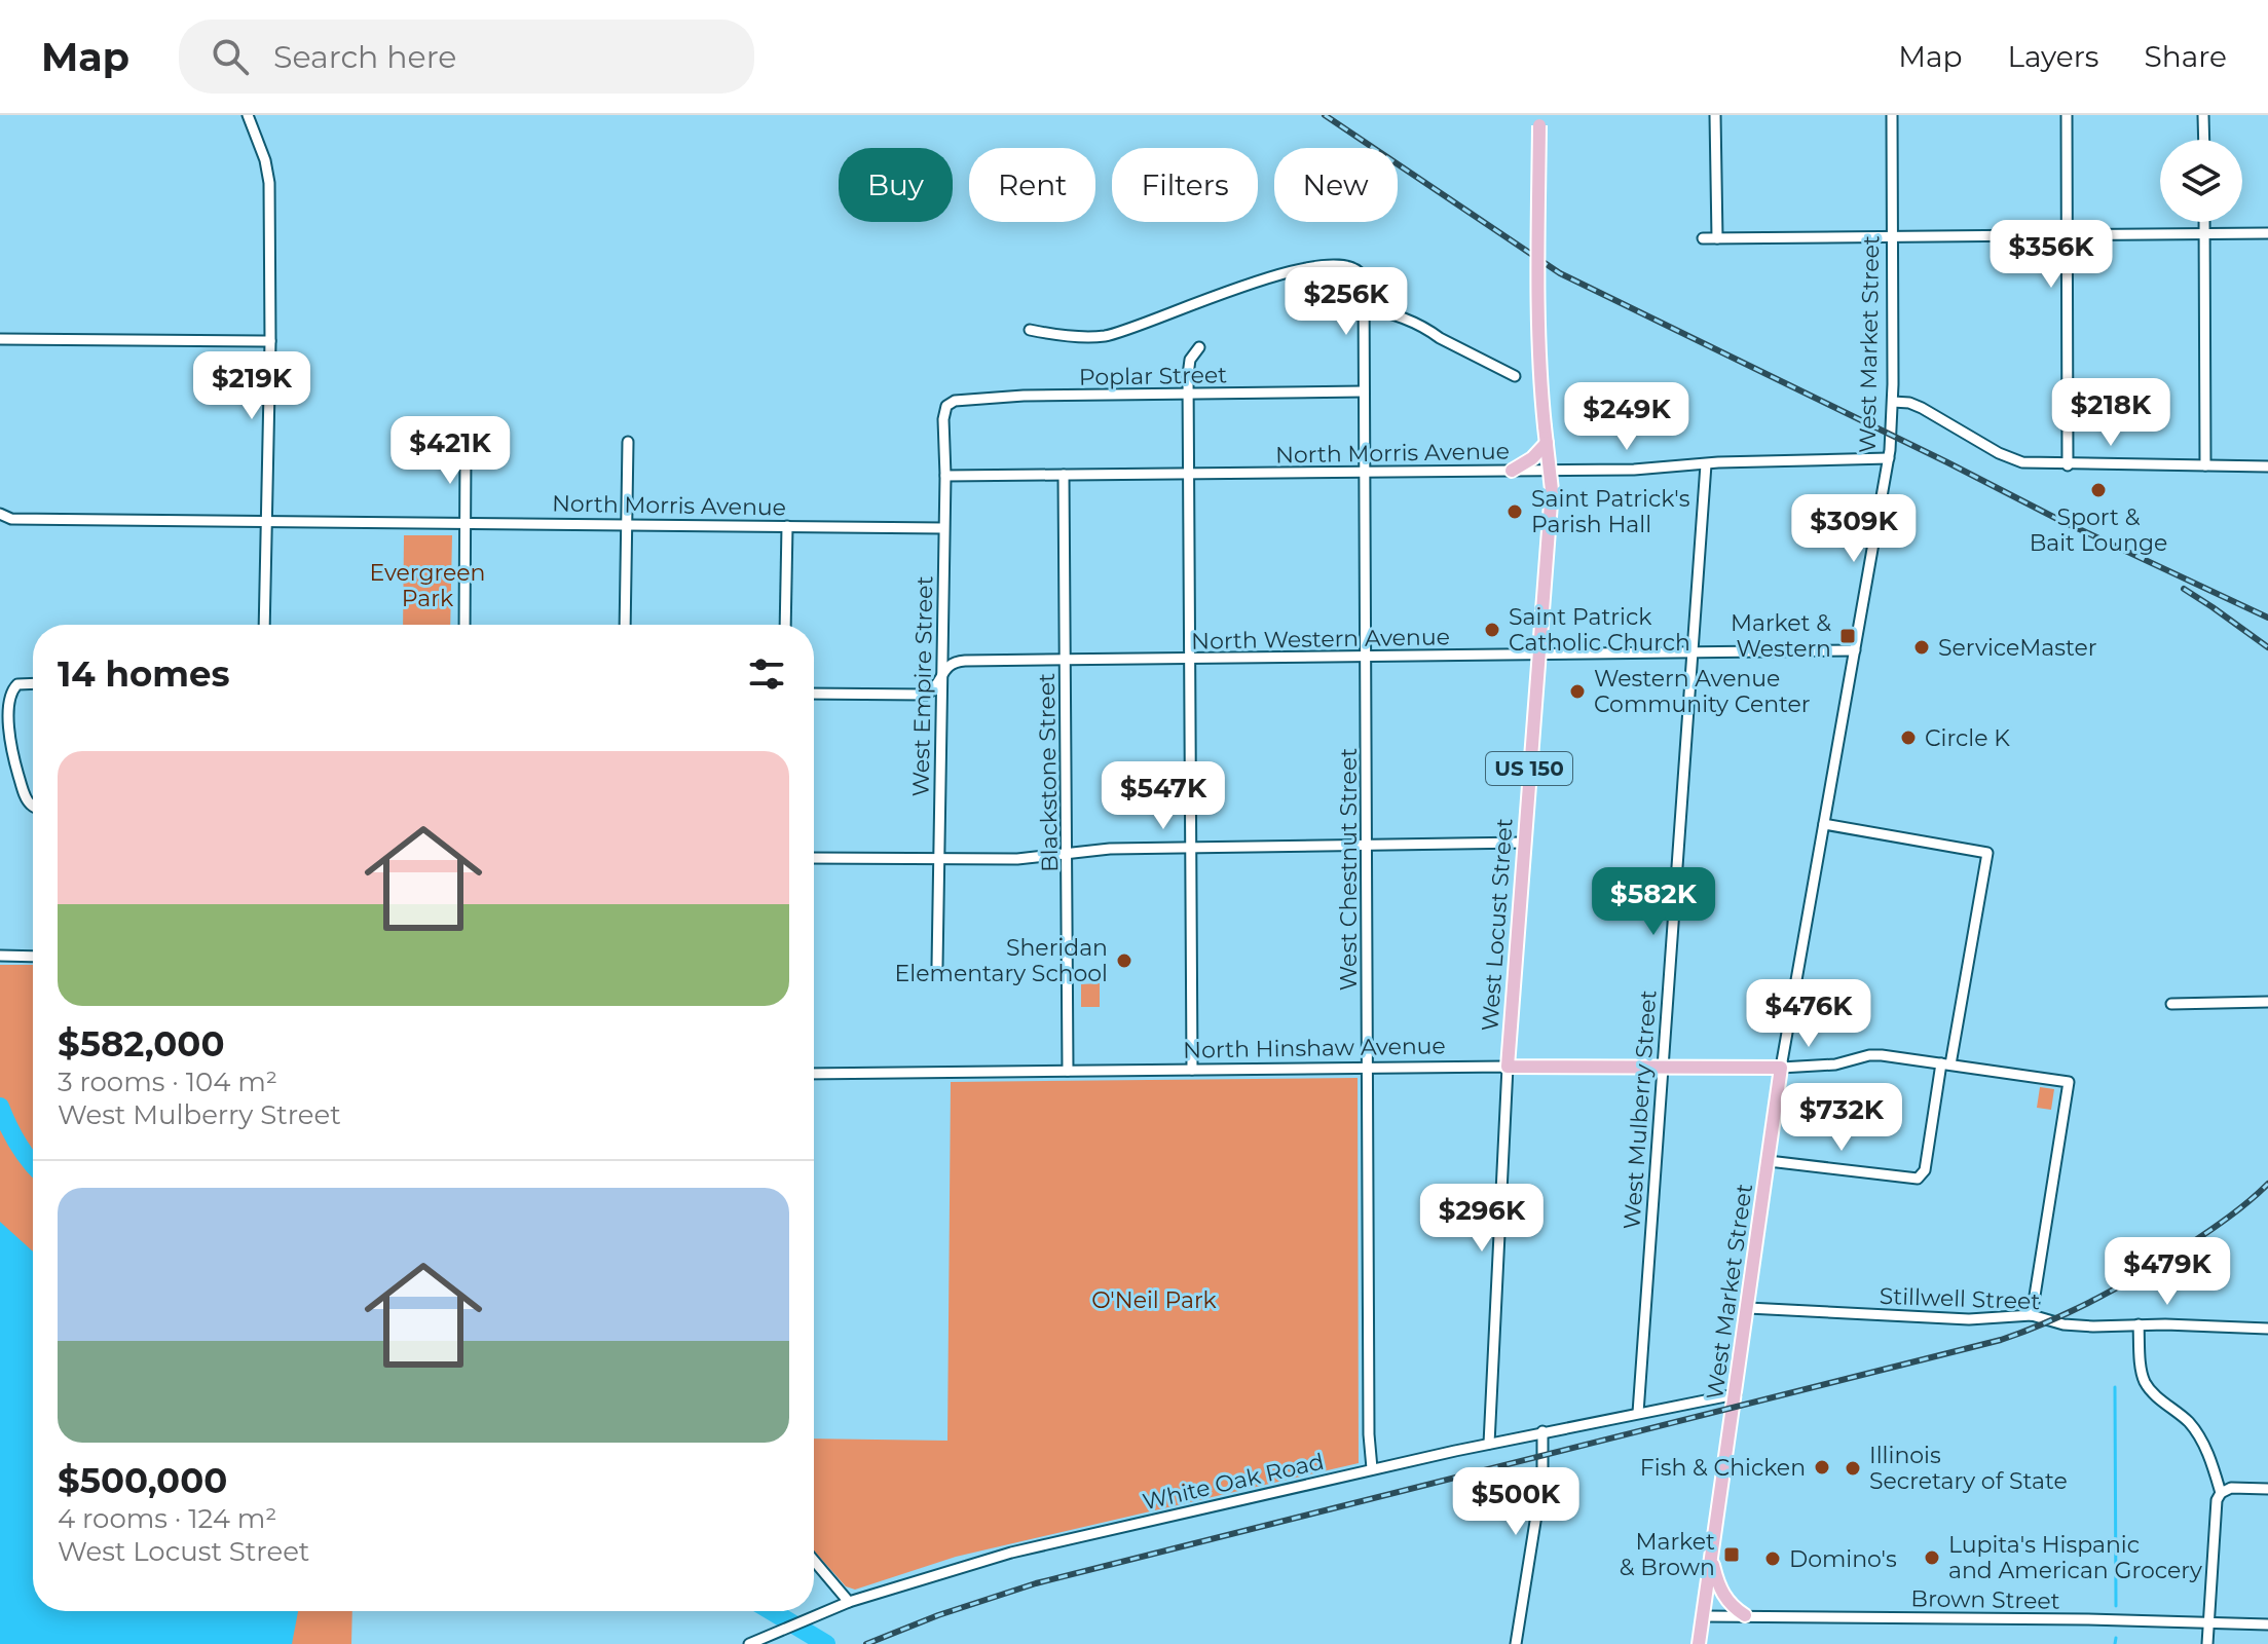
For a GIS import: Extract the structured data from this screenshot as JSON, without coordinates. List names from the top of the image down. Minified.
{"streets":{"main road":["West Market Street","US 150","West Locust Street","North Hinshaw Avenue"],"street":["Poplar Street","North Morris Avenue","North Western Avenue","West Empire Street","Blackstone Street","West Chestnut Street","West Mulberry Street","Stillwell Street","White Oak Road","Brown Street"]},"crossings":[["West Market Street","North Morris Avenue"],["West Market Street","North Western Avenue"],["West Market Street","North Hinshaw Avenue"],["West Market Street","Stillwell Street"],["West Market Street","White Oak Road"],["West Market Street","Brown Street"],["Poplar Street","West Empire Street"],["Poplar Street","West Chestnut Street"],["North Morris Avenue","West Empire Street"],["North Morris Avenue","Blackstone Street"],["North Morris Avenue","West Chestnut Street"],["North Morris Avenue","West Locust Street"],["North Morris Avenue","West Mulberry Street"],["North Western Avenue","West Empire Street"],["North Western Avenue","Blackstone Street"],["North Western Avenue","West Chestnut Street"],["North Western Avenue","West Locust Street"],["North Western Avenue","West Mulberry Street"],["Blackstone Street","North Hinshaw Avenue"],["West Chestnut Street","North Hinshaw Avenue"],["West Chestnut Street","White Oak Road"],["West Locust Street","North Hinshaw Avenue"],["West Locust Street","White Oak Road"],["North Hinshaw Avenue","West Mulberry Street"],["North Hinshaw Avenue","Stillwell Street"],["West Mulberry Street","White Oak Road"]],"parks":["Evergreen Park","O'Neil Park"],"places":{"other":["Sport & Bait Lounge","Saint Patrick's Parish Hall","Saint Patrick Catholic Church","ServiceMaster","Western Avenue Community Center","Circle K","Sheridan Elementary School","Fish & Chicken","Illinois Secretary of State","Lupita's Hispanic and American Grocery","Domino's"],"transit":["Market & Western","Market & Brown"]},"page":{"header":"Map","search":"Search here","nav":["Map","Layers","Share"],"chip":["Buy","Rent","Filters","New"],"price":["$356K","$256K","$219K","$218K","$249K","$421K","$309K","$547K","$582K","$476K","$732K","$296K","$479K","$500K"],"heading":"14 homes","list":[{"name":"$582,000","note":"3 rooms · 104 m² · West Mulberry Street"},{"name":"$500,000","note":"4 rooms · 124 m² · West Locust Street"}]}}
